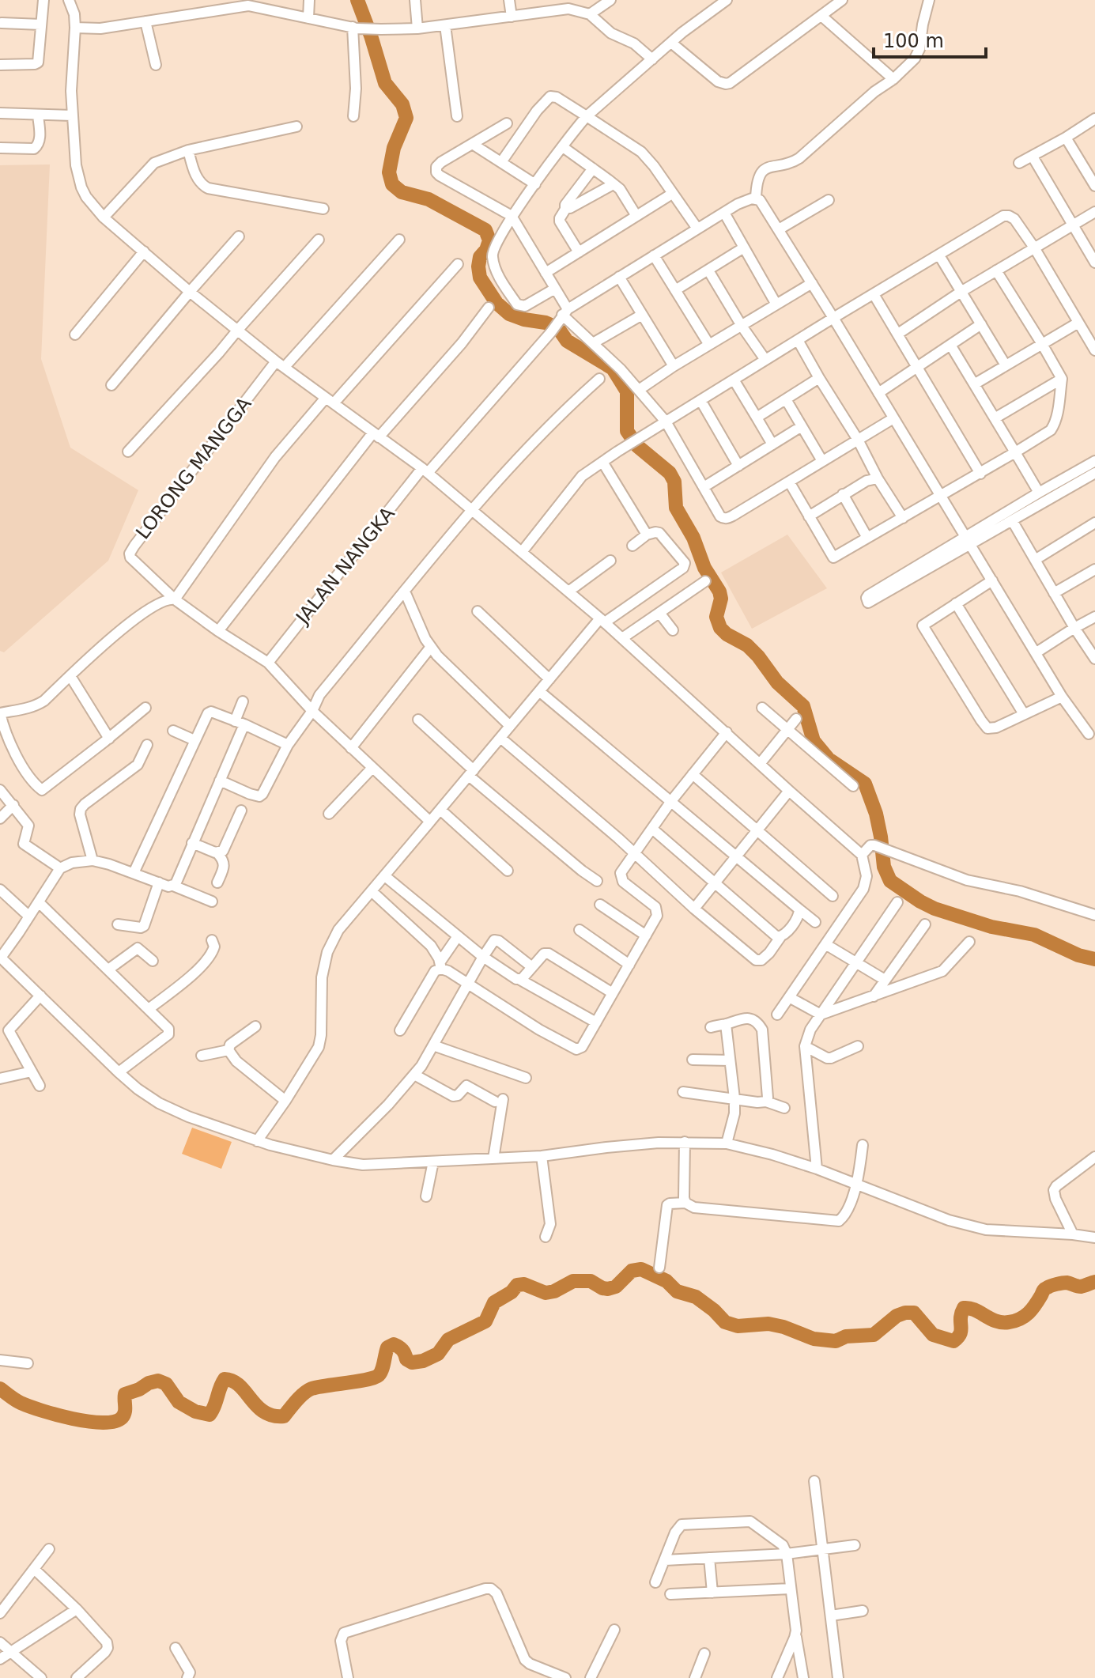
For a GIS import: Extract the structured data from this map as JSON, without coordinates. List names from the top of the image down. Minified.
{"streets":{"street":["LORONG MANGGA","JALAN NANGKA"]},"scale_bar":"100 m"}
